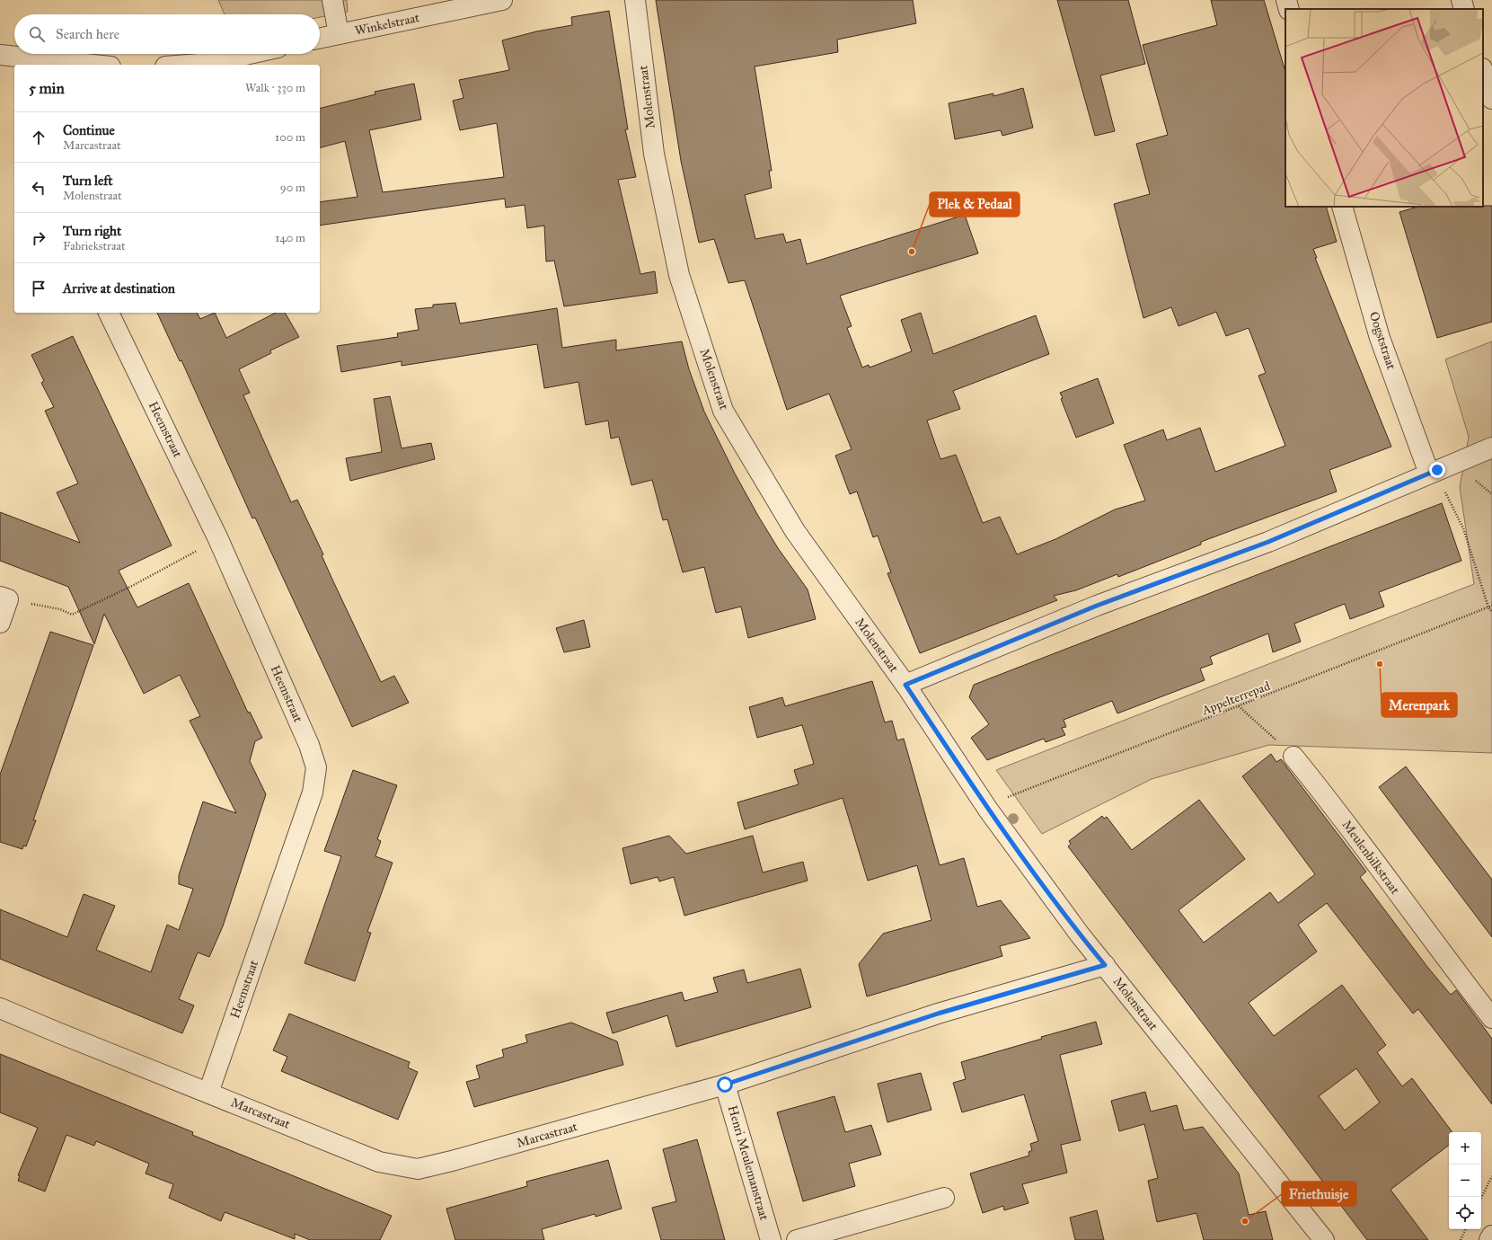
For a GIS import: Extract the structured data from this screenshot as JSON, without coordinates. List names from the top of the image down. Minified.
{"streets":{"street":["Winkelstraat","Molenstraat","Oogststraat","Heemstraat","Meulenbilkstraat","Marcastraat","Henri Meulemanstraat"],"path":["Appelterrepad"]},"crossings":[["Molenstraat","Appelterrepad"],["Molenstraat","Marcastraat"],["Heemstraat","Marcastraat"],["Marcastraat","Henri Meulemanstraat"]],"places":["Plek & Pedaal","Merenpark","Friethuisje"],"page":{"search":"Search here","heading":["5 min","Walk · 330 m"],"list":[["Continue","Marcastraat","100 m"],["Turn left","Molenstraat","90 m"],["Turn right","Fabriekstraat","140 m"],"Arrive at destination"],"map_buttons":["+","−"]}}
